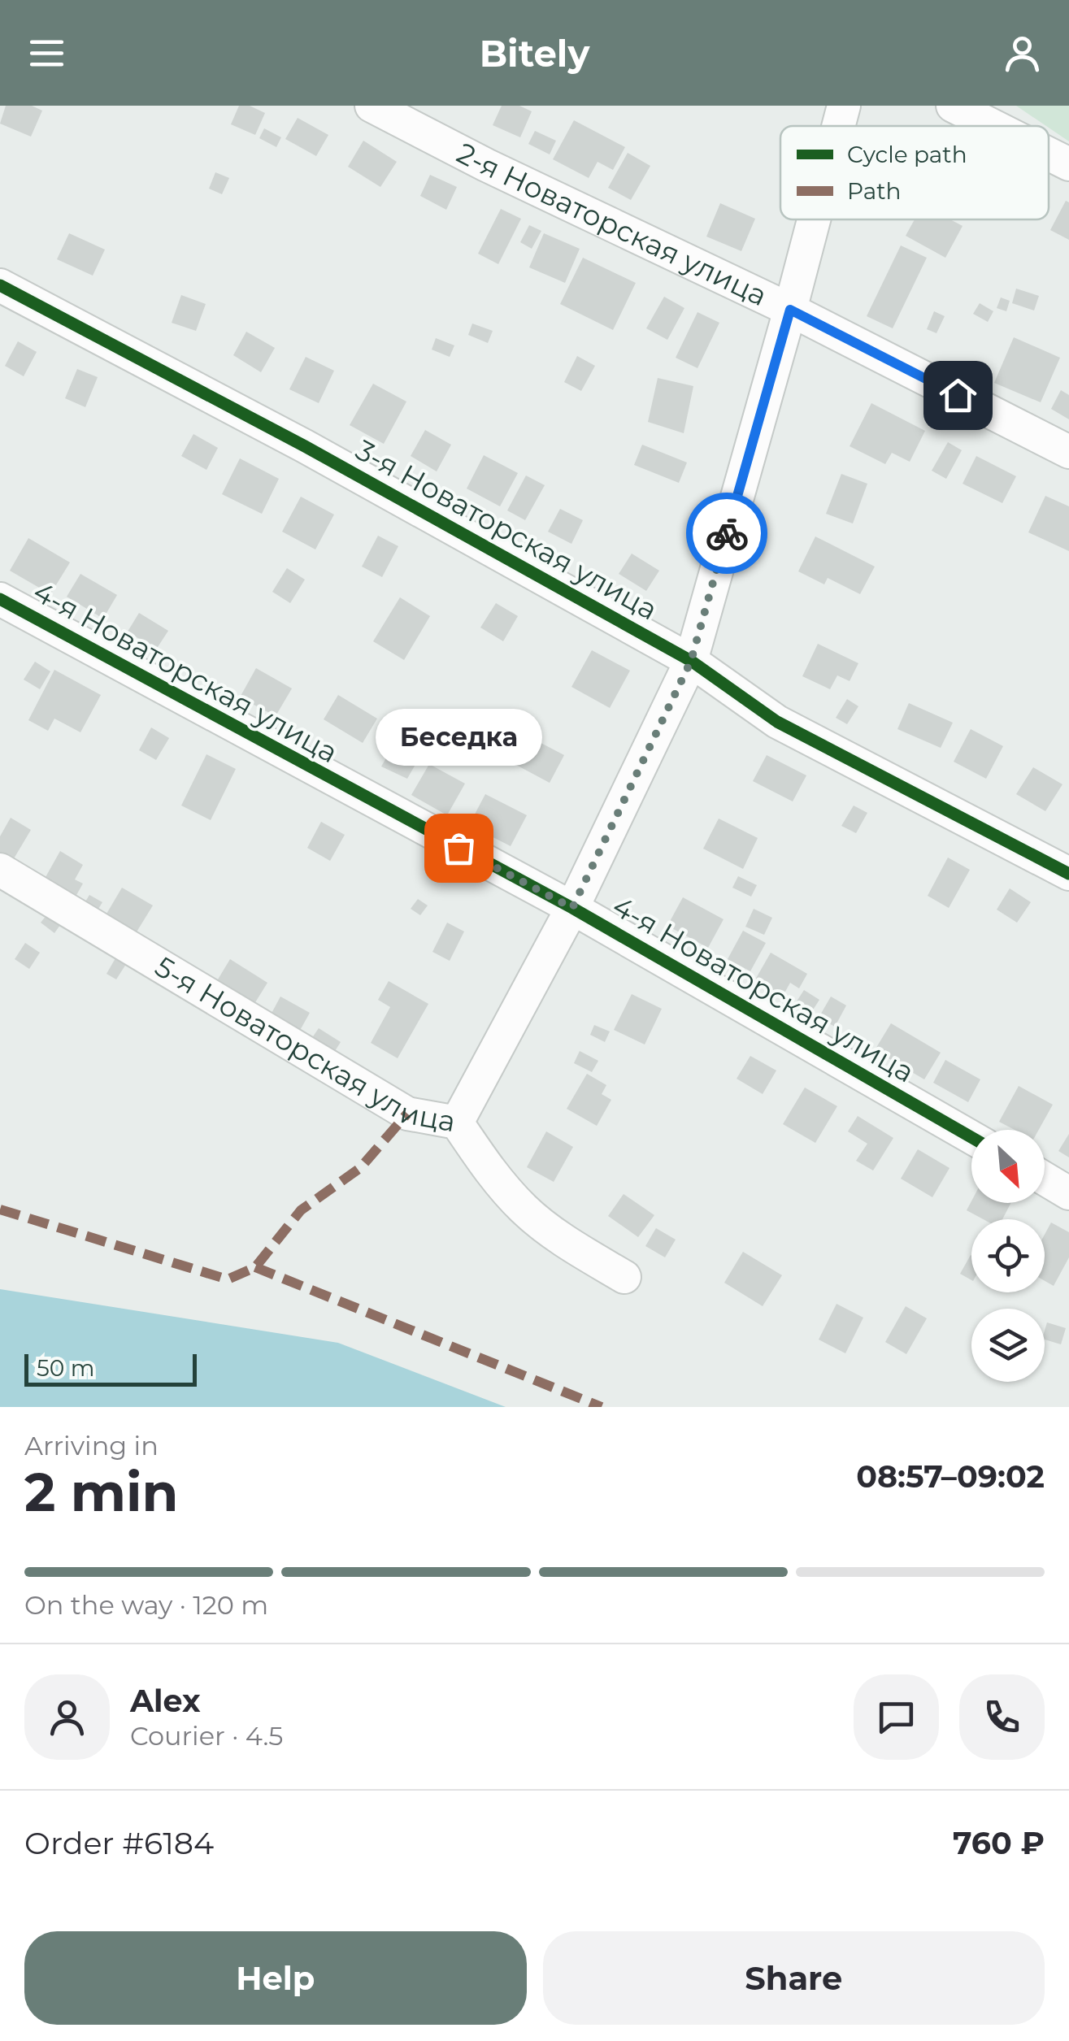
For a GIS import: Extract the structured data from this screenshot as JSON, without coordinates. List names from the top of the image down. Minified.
{"streets":{"street":["2-я Новаторская улица","3-я Новаторская улица","4-я Новаторская улица","5-я Новаторская улица"]},"places":["Беседка"],"legend":["Cycle path","Path"],"scale_bar":"50 m","north":"bottom right","page":{"header":"Bitely","bubble":"Беседка","scale":"50 m","heading":["2 min","Arriving in","08:57–09:02"],"panel":["Alex","Courier · 4.5","Order #6184","760 ₽"],"bar":"On the way · 120 m","buttons":["Help","Share"]}}
